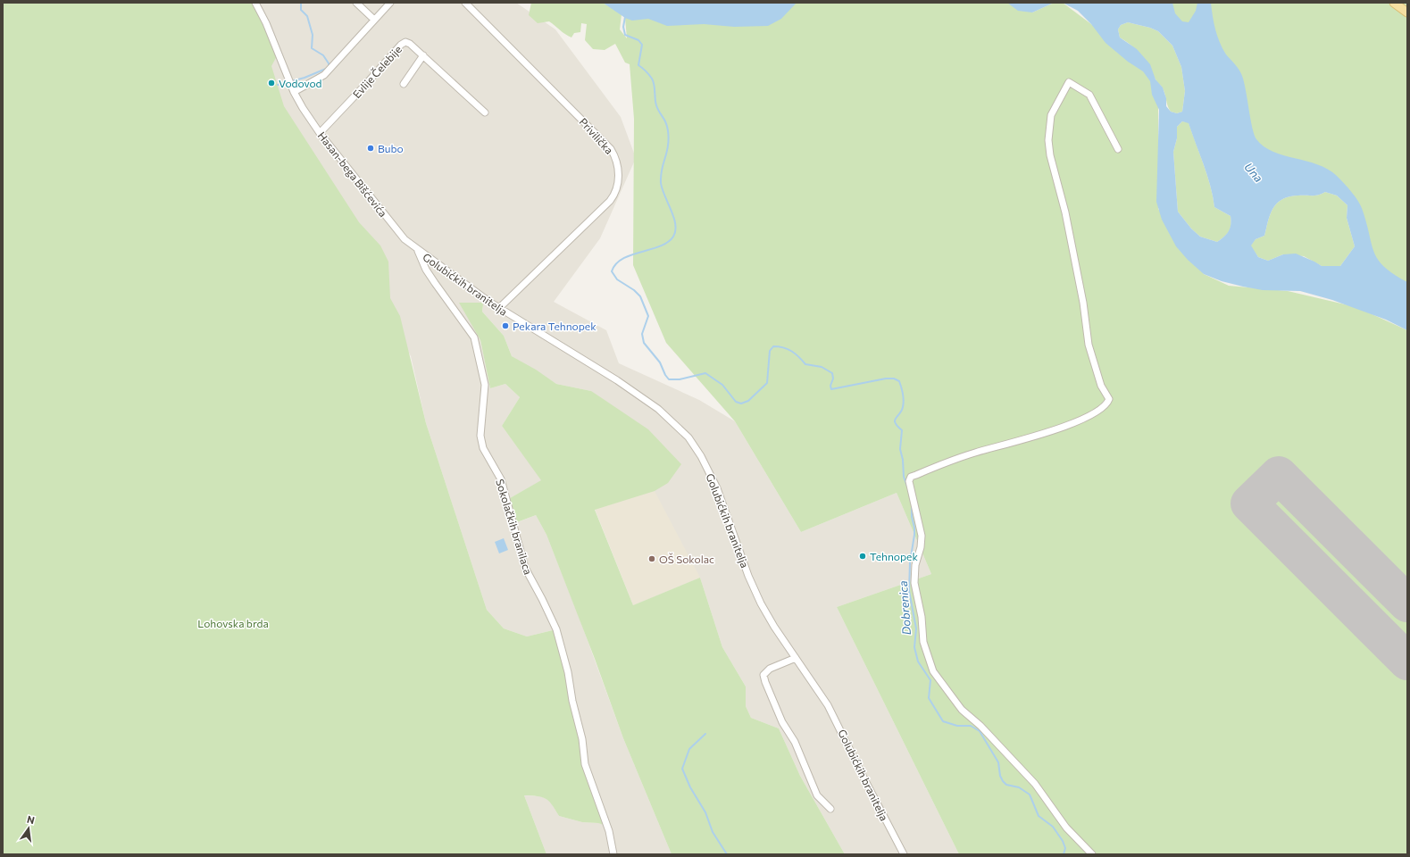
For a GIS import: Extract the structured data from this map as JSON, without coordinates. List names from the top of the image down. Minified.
{"streets":{"street":["Evlije Čelebije","Privilička","Hasan-bega Bišćevića","Golubićkih branitelja","Sokolačkih branilaca"]},"crossings":[["Evlije Čelebije","Hasan-bega Bišćevića"],["Privilička","Golubićkih branitelja"],["Hasan-bega Bišćevića","Golubićkih branitelja"],["Hasan-bega Bišćevića","Sokolačkih branilaca"],["Golubićkih branitelja","Sokolačkih branilaca"]],"water":["Una","Dobrenica"],"parks":["Lohovska brda"],"places":["Vodovod","Bubo","Pekara Tehnopek","Tehnopek","OŠ Sokolac"],"north":"top"}
